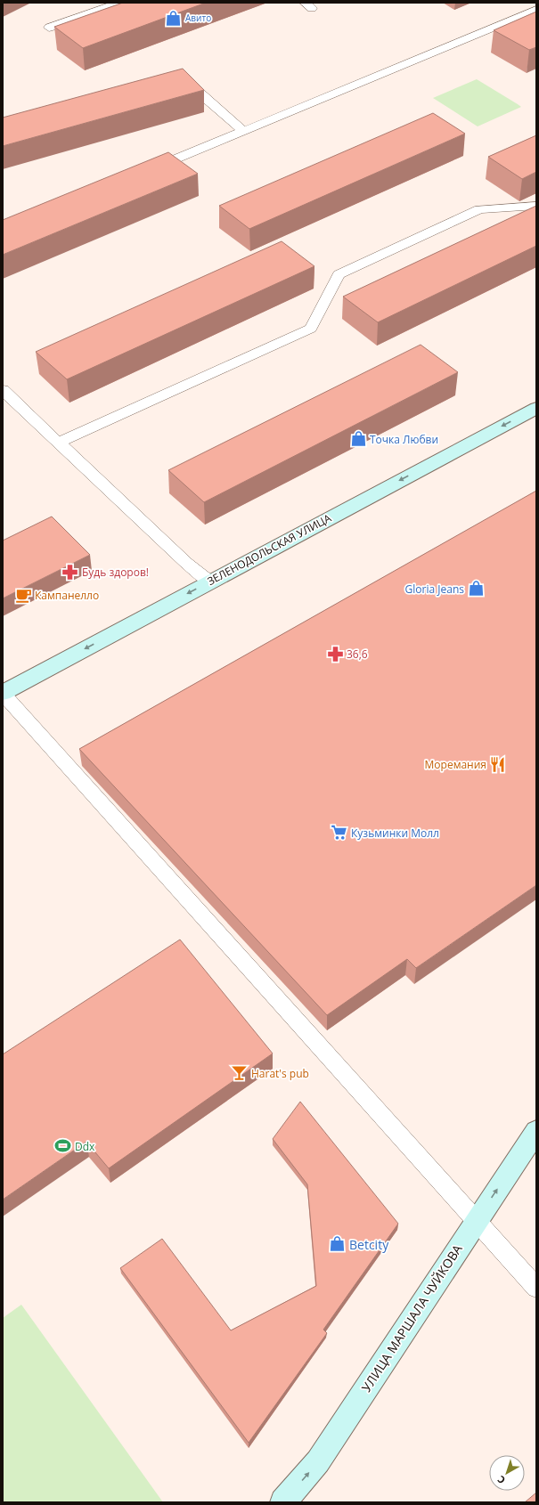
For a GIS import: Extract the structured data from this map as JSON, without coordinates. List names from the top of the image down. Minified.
{"streets":{"street":["ЗЕЛЕНОДОЛЬСКАЯ УЛИЦА","УЛИЦА МАРШАЛА ЧУЙКОВА"]},"one_way":["ЗЕЛЕНОДОЛЬСКАЯ УЛИЦА","УЛИЦА МАРШАЛА ЧУЙКОВА"],"places":{"shop":["Авито","Точка Любви","Gloria Jeans","Betcity"],"pharmacy":["Будь здоров!","36,6"],"cafe":["Кампанелло"],"restaurant":["Моремания"],"supermarket":["Кузьминки Молл"],"bar":["Harat's pub"],"sports":["Ddx"]},"north":"bottom left"}
